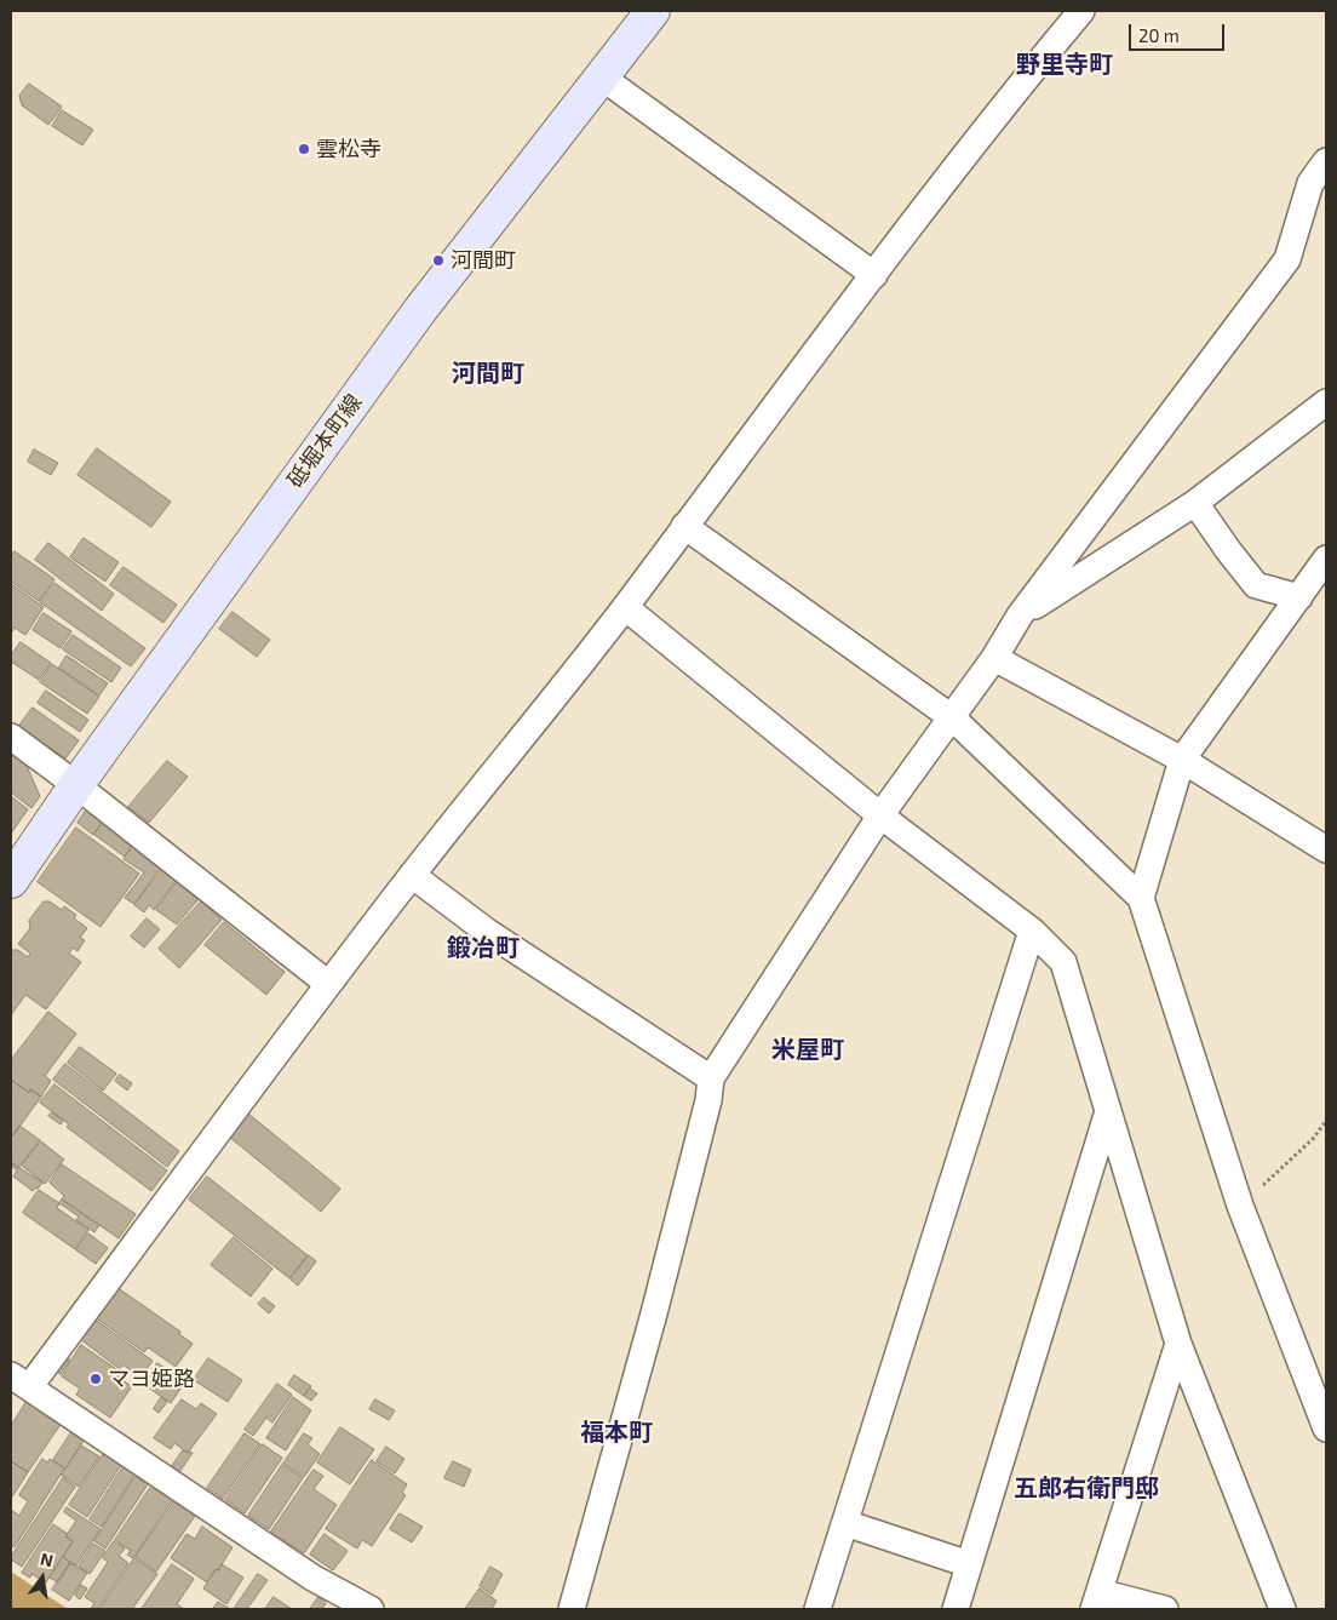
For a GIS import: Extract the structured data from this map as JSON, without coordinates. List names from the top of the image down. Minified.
{"streets":{"main road":["砥堀本町線"]},"districts":["野里寺町","河間町","鍛冶町","米屋町","福本町","五郎右衛門邸"],"places":["雲松寺","河間町","マヨ姫路"],"scale_bar":"20 m","north":"top"}
